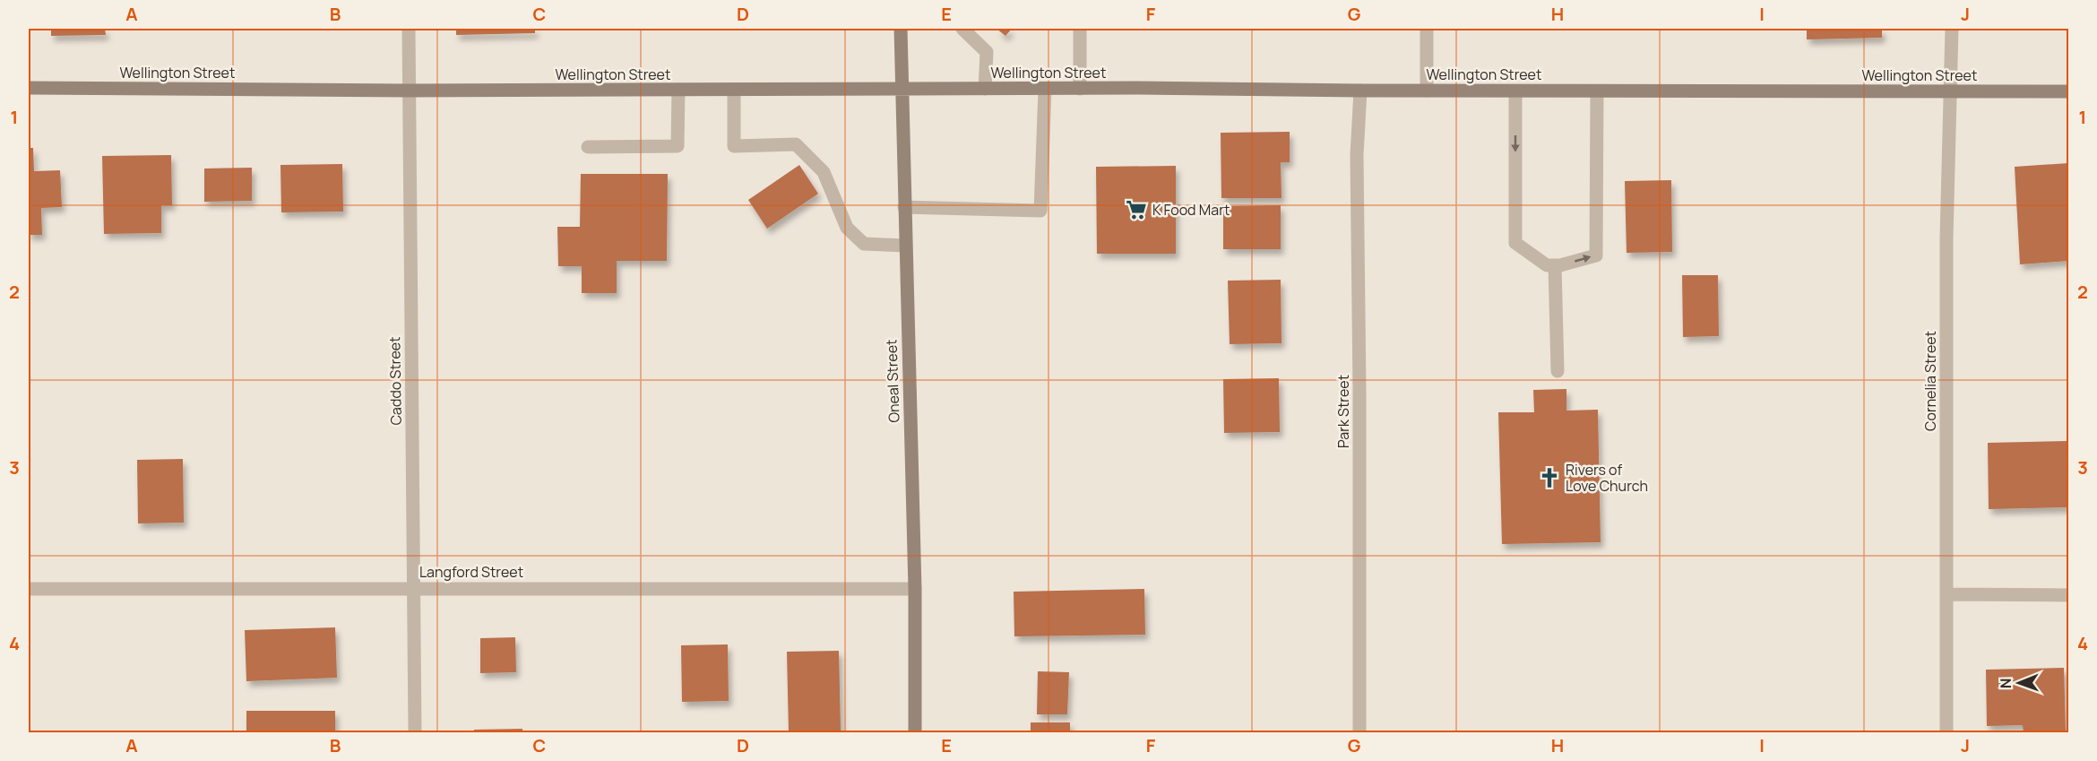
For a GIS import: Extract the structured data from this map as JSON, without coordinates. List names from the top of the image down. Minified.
{"streets":{"street":["Wellington Street","Caddo Street","Oneal Street","Cornelia Street","Park Street","Langford Street"]},"crossings":[["Wellington Street","Caddo Street"],["Wellington Street","Oneal Street"],["Wellington Street","Cornelia Street"],["Wellington Street","Park Street"],["Caddo Street","Langford Street"],["Oneal Street","Langford Street"]],"places":{"supermarket":["K Food Mart"],"church":["Rivers of Love Church"]},"north":"left","grid":{"columns":["A","B","C","D","E","F","G","H","I","J"],"rows":["1","2","3","4"]}}
